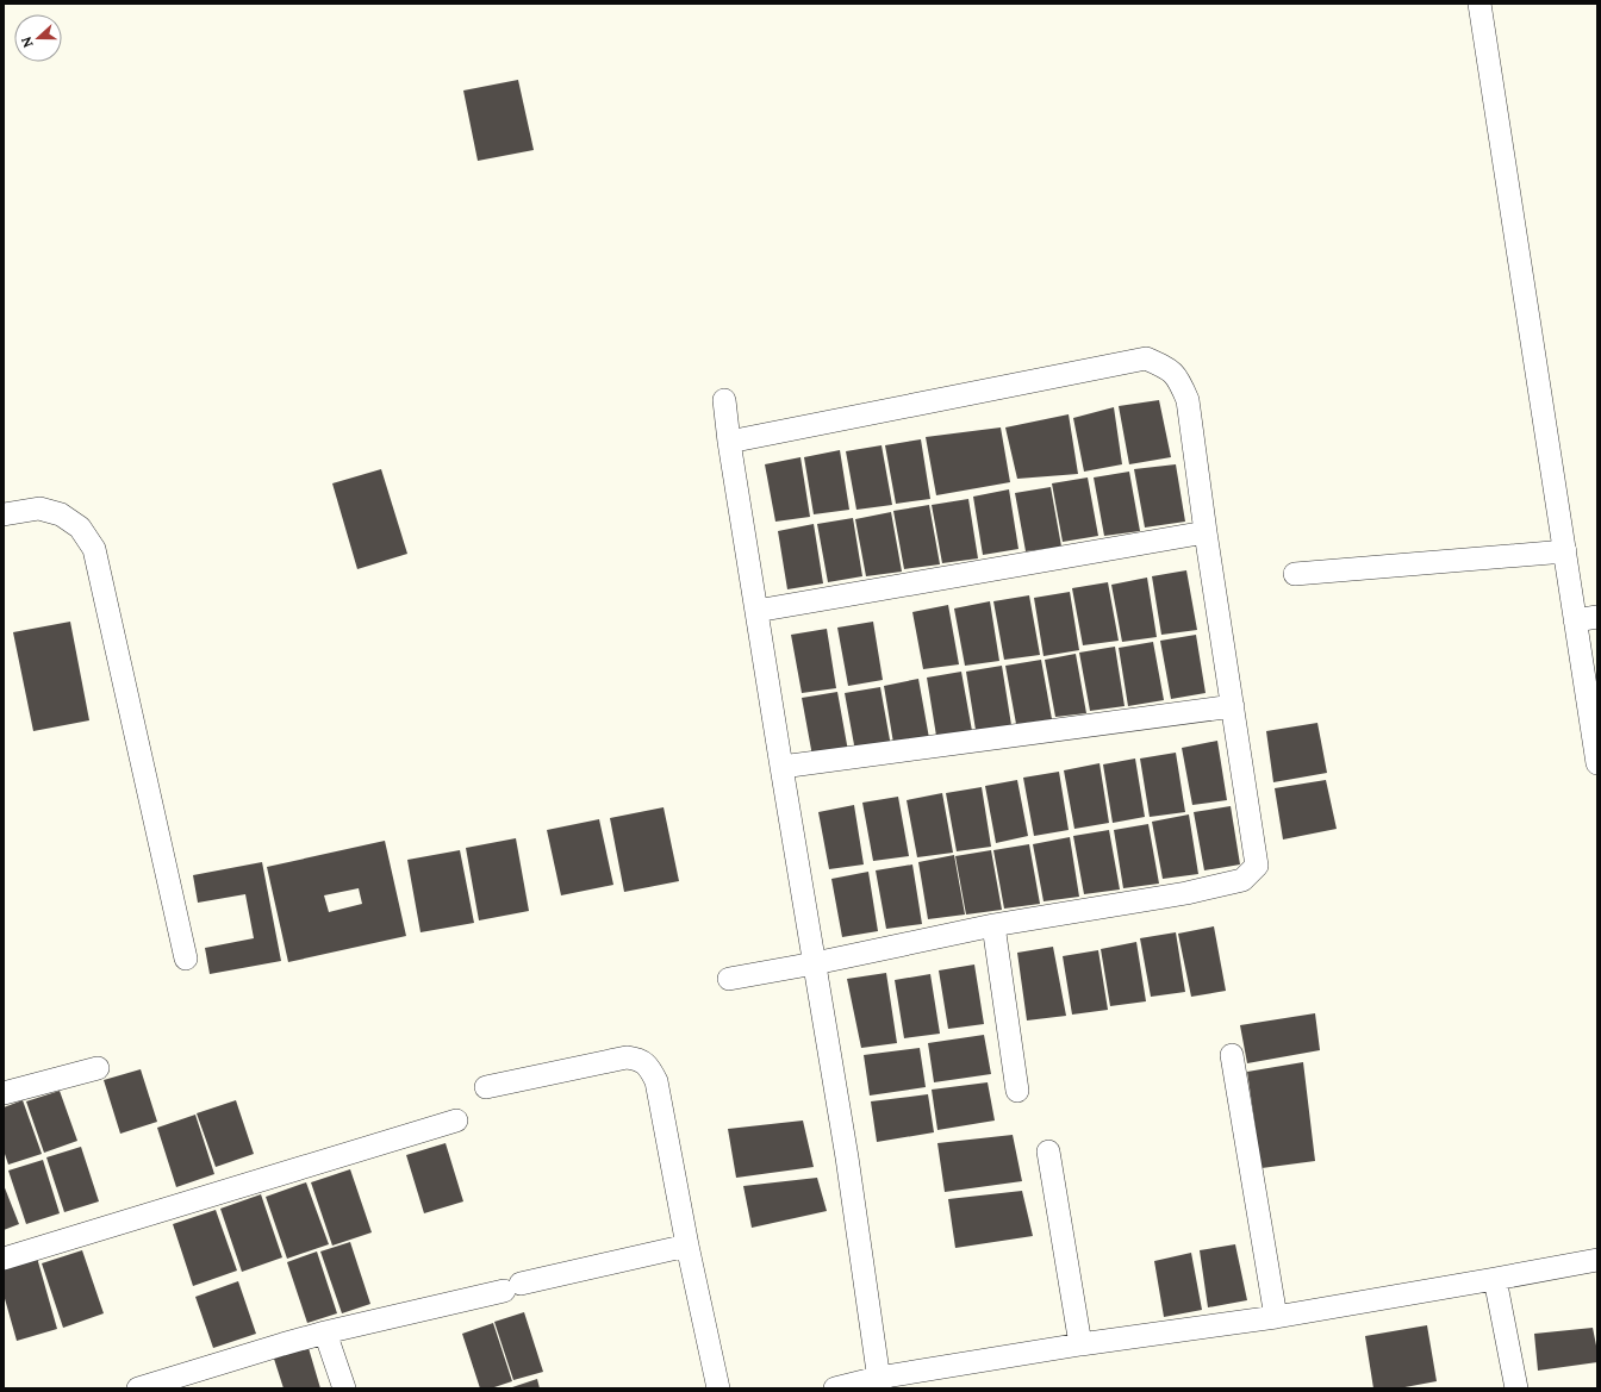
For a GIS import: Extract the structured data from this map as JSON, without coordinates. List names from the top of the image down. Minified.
{"north":"left"}
